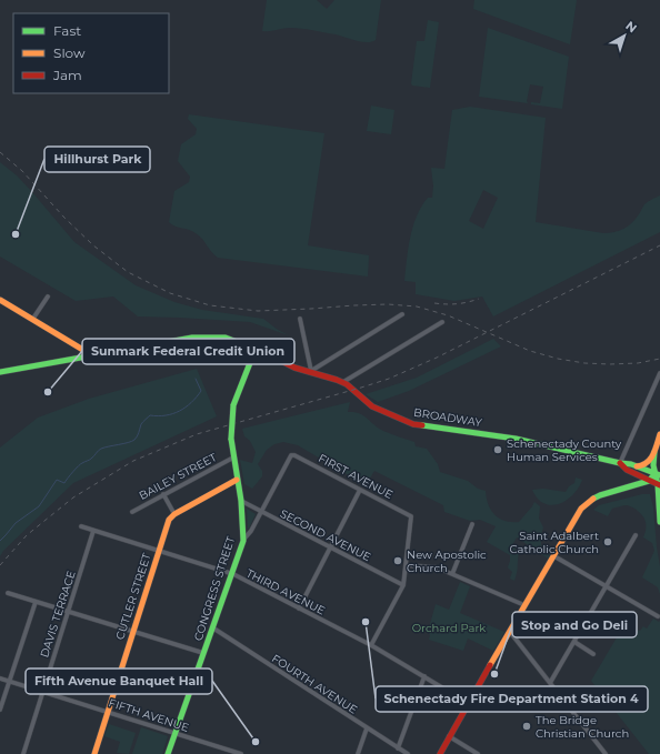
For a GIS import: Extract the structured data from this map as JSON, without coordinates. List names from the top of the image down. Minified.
{"streets":{"main road":["BROADWAY","CONGRESS STREET","CUTLER STREET"],"street":["BAILEY STREET","FIRST AVENUE","SECOND AVENUE","THIRD AVENUE","DAVIS TERRACE","FOURTH AVENUE","FIFTH AVENUE"]},"crossings":[["BROADWAY","CONGRESS STREET"],["BAILEY STREET","CONGRESS STREET"],["FIRST AVENUE","SECOND AVENUE"],["SECOND AVENUE","CONGRESS STREET"],["CONGRESS STREET","THIRD AVENUE"],["CONGRESS STREET","FOURTH AVENUE"],["CONGRESS STREET","FIFTH AVENUE"],["THIRD AVENUE","CUTLER STREET"],["THIRD AVENUE","DAVIS TERRACE"],["CUTLER STREET","FIFTH AVENUE"],["DAVIS TERRACE","FIFTH AVENUE"]],"parks":["Orchard Park"],"places":["Hillhurst Park","Sunmark Federal Credit Union","Schenectady County Human Services","Saint Adalbert Catholic Church","New Apostolic Church","Schenectady Fire Department Station 4","Stop and Go Deli","The Bridge Christian Church","Fifth Avenue Banquet Hall"],"legend":["Fast","Slow","Jam"],"north":"top right"}
